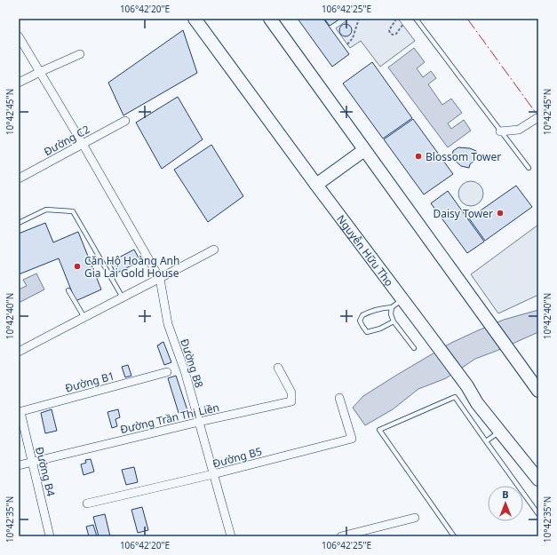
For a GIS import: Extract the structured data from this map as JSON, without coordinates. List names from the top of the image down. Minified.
{"streets":{"main road":["Nguyễn Hữu Thọ"],"street":["Đường C2","Đường B8","Đường B1","Đường Trần Thị Liền","Đường B5","Đường B4"]},"crossings":[["Đường C2","Đường B8"],["Đường B8","Đường Trần Thị Liền"],["Đường B8","Đường B5"],["Đường B1","Đường B4"],["Đường Trần Thị Liền","Đường B4"]],"places":["Blossom Tower","Daisy Tower","Căn Hộ Hoàng Anh Gia Lai Gold House"],"north":"top","coordinates":["106°42'20\"E","106°42'25\"E","10°42'45\"N","10°42'40\"N","10°42'35\"N"]}
